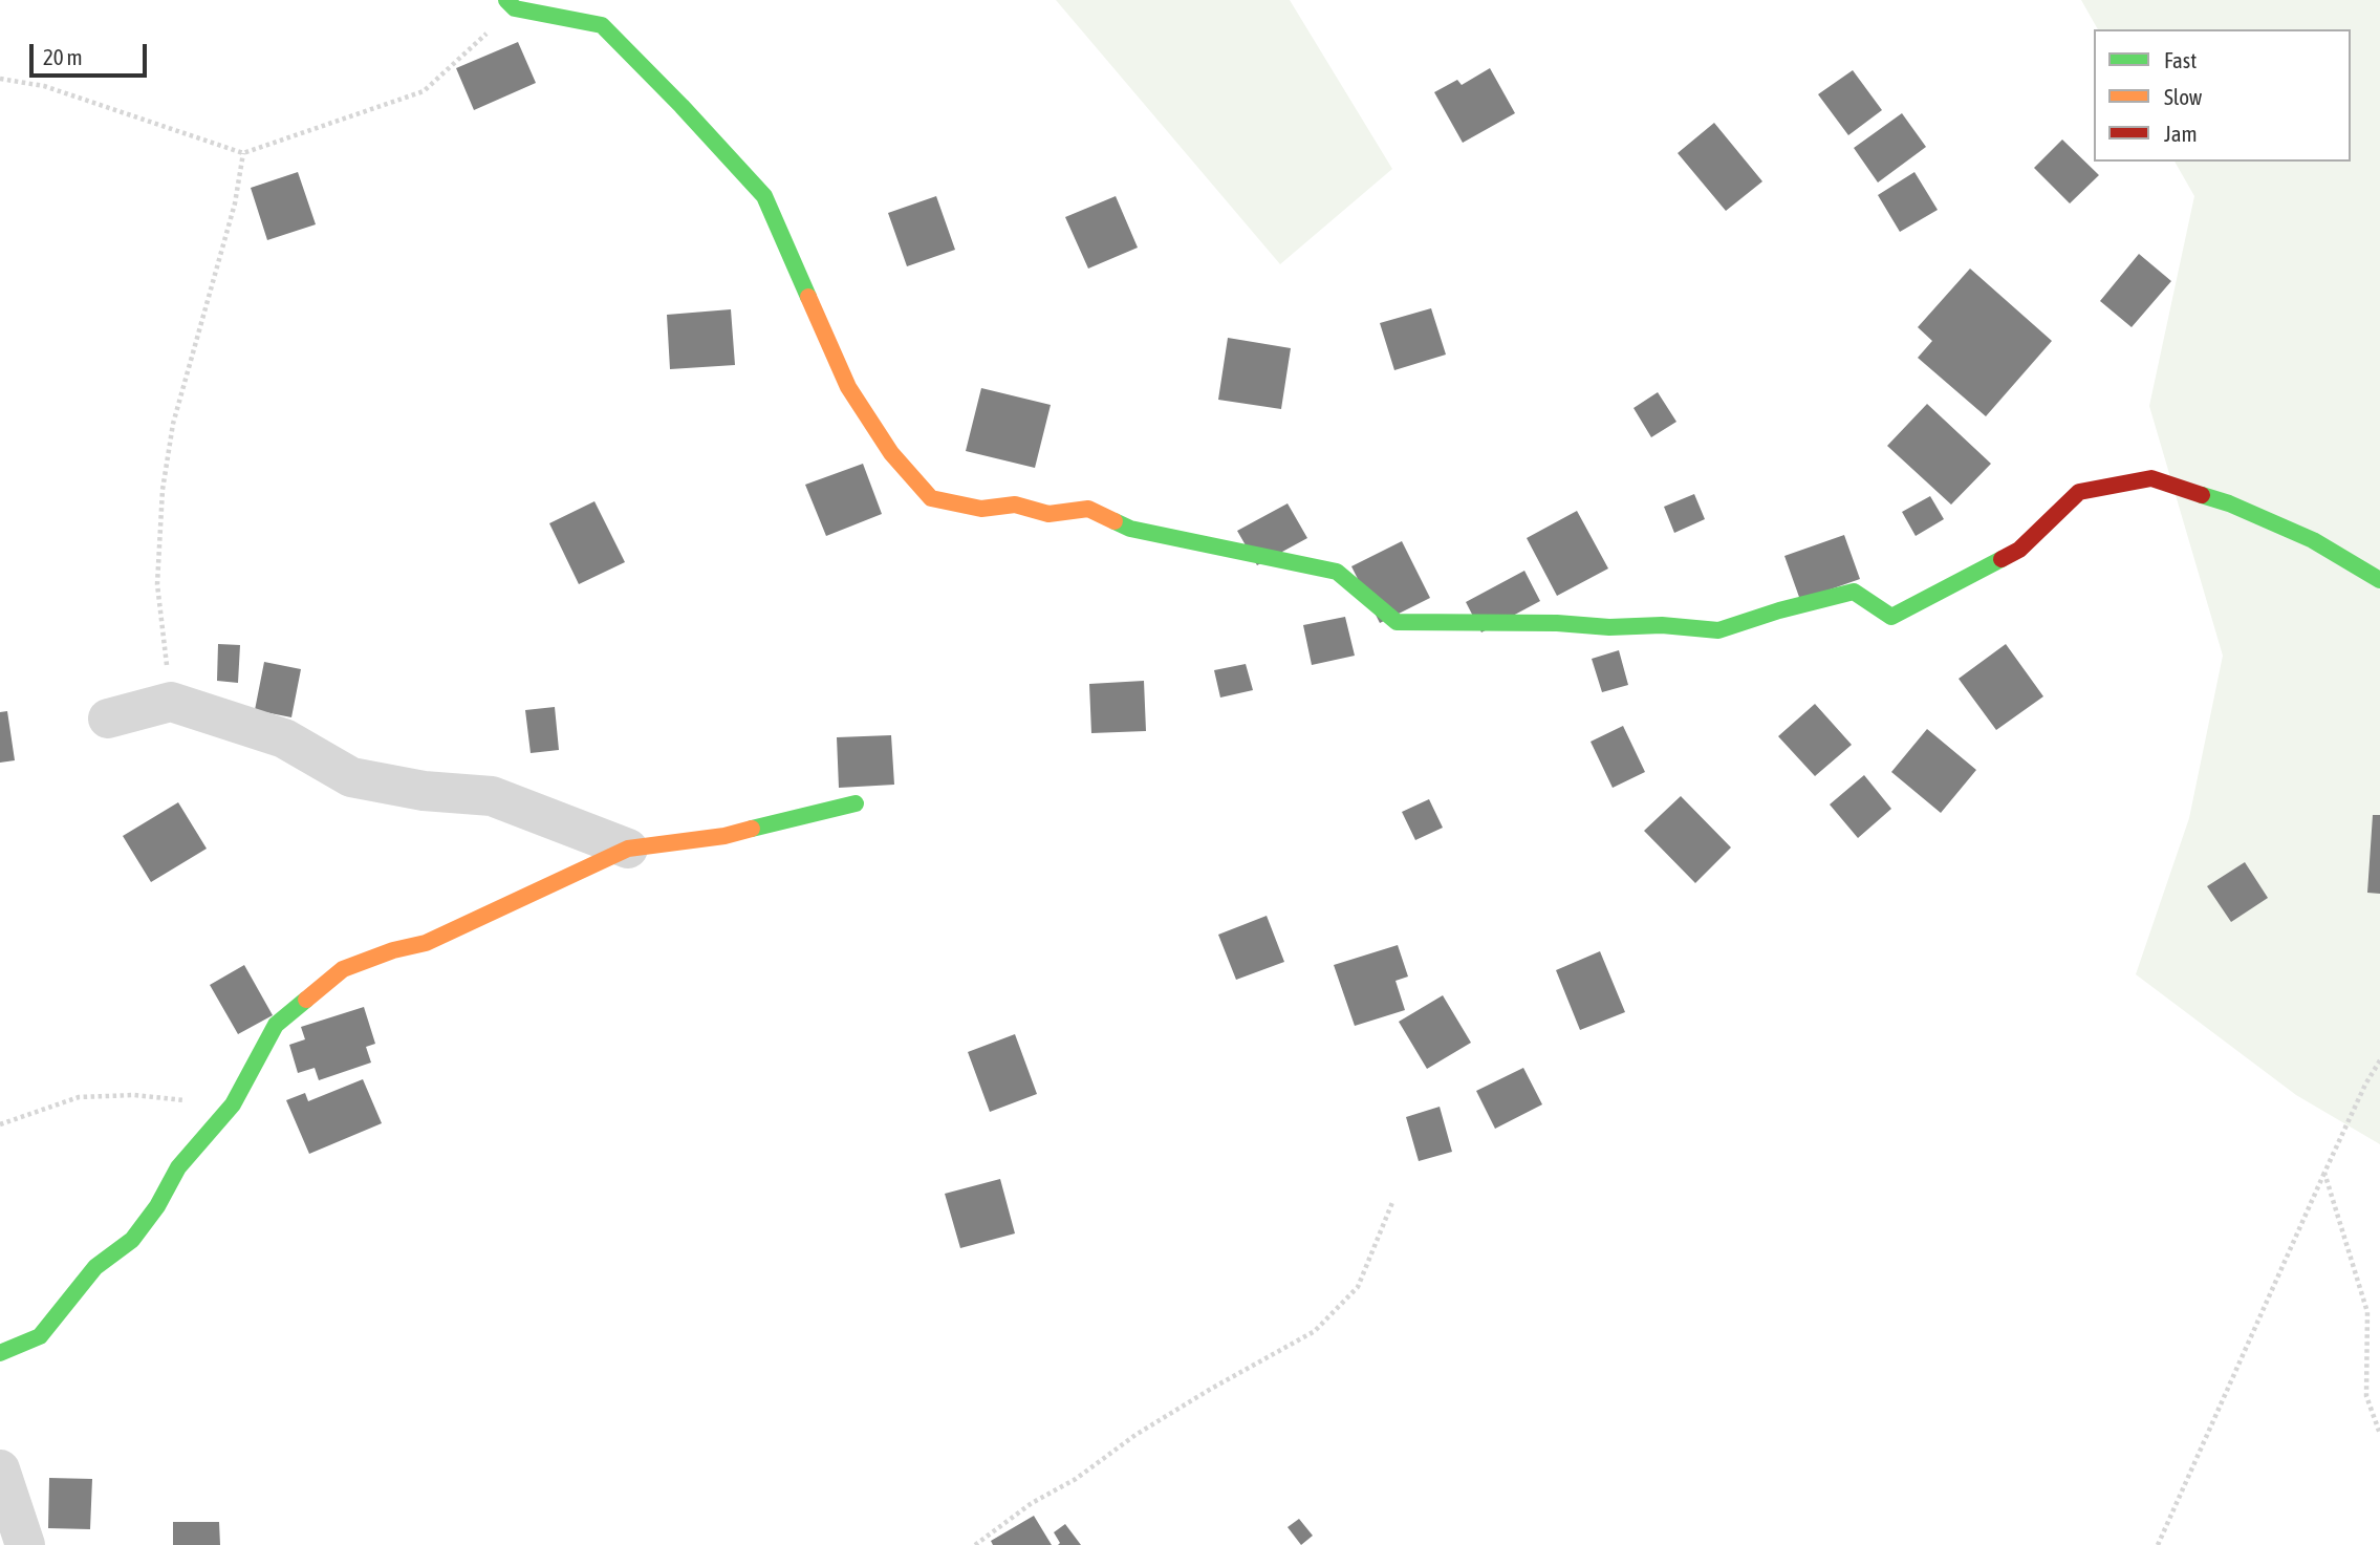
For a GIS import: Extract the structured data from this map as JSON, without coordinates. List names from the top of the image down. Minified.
{"legend":["Fast","Slow","Jam"],"scale_bar":"20 m"}
